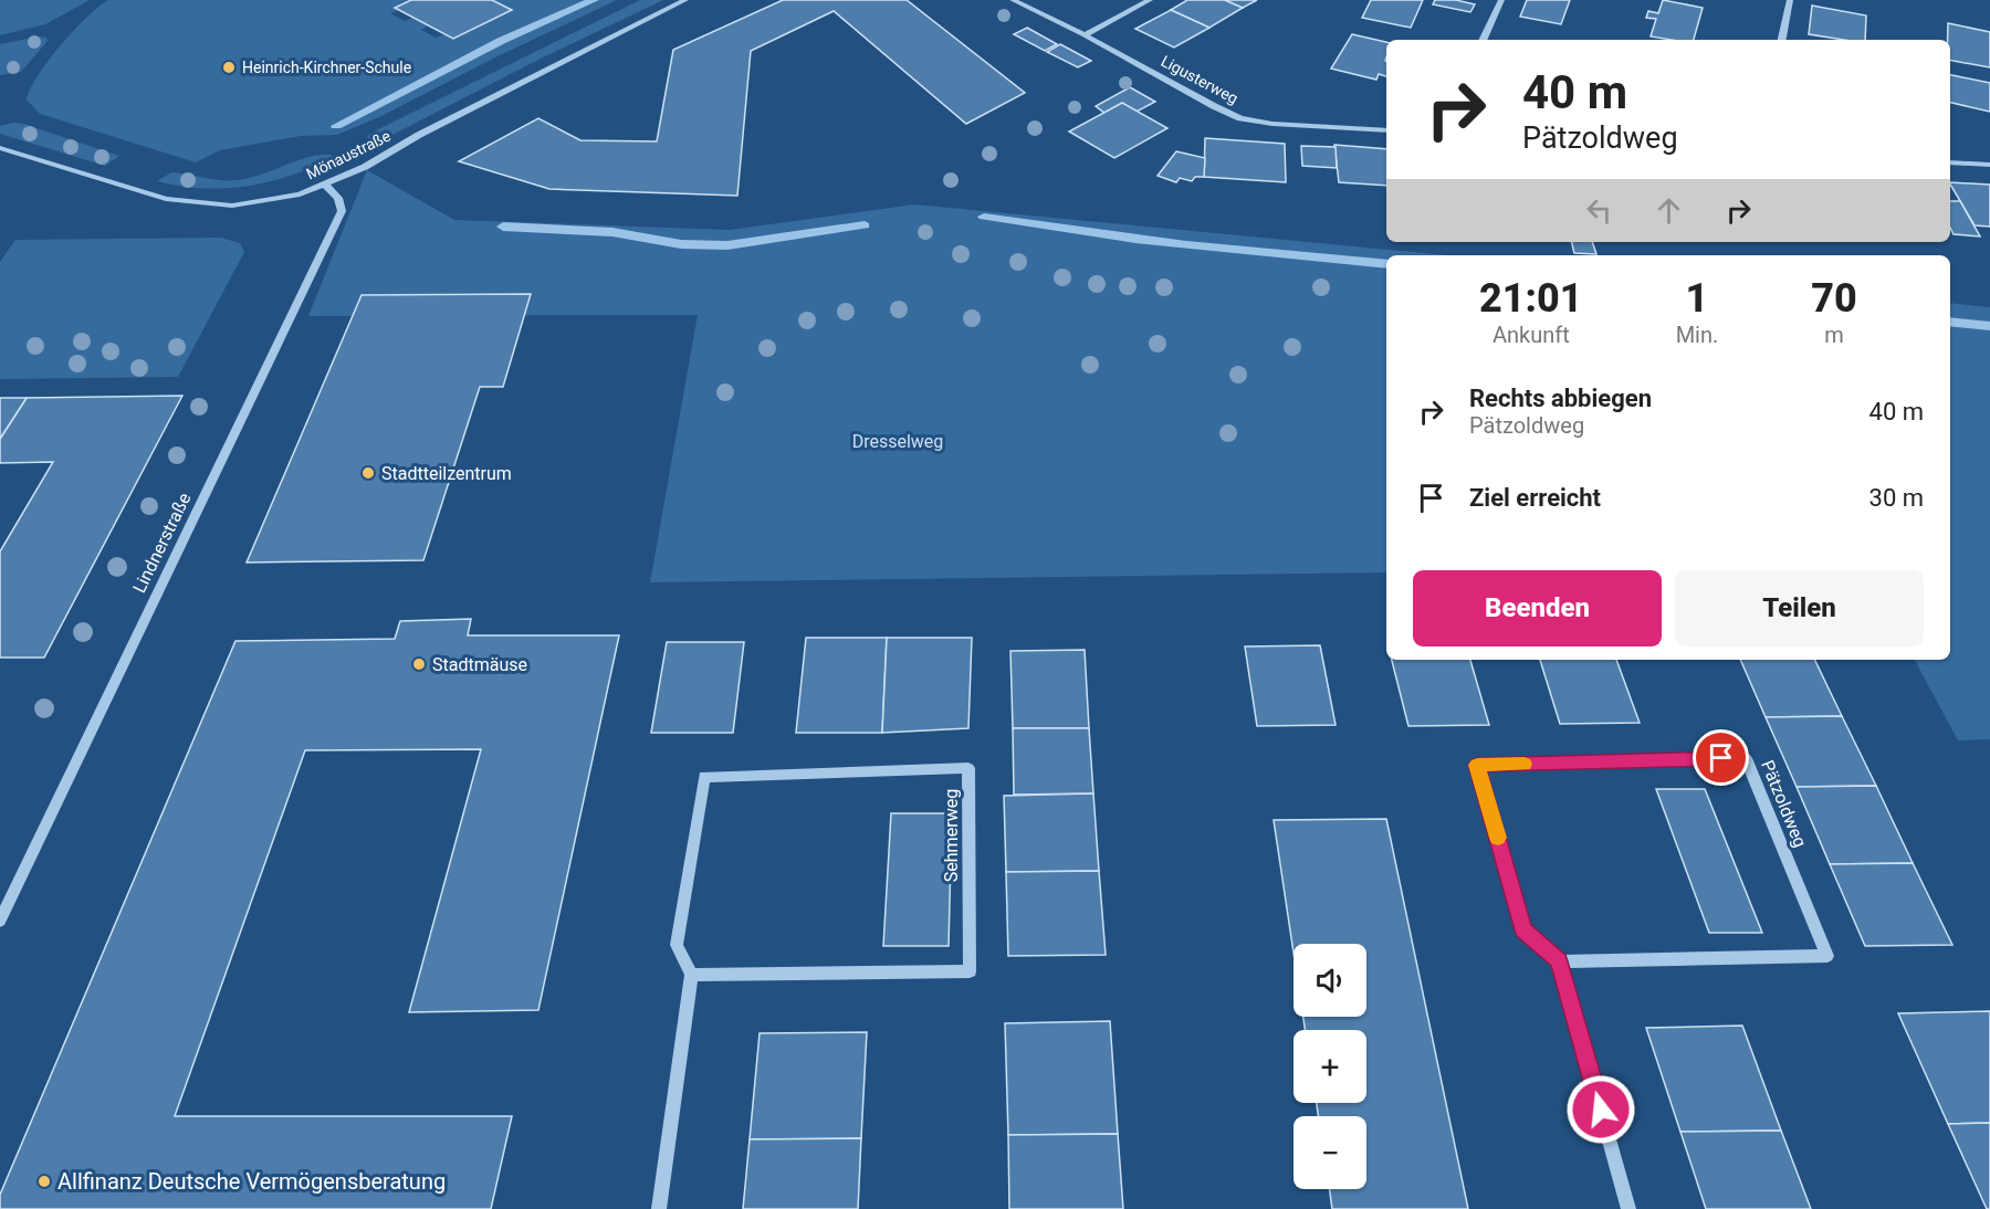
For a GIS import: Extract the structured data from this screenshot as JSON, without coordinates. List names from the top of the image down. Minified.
{"streets":{"street":["Ligusterweg","Mönaustraße","Lindnerstraße","Pätzoldweg","Sehmerweg"]},"crossings":[["Mönaustraße","Lindnerstraße"]],"parks":["Dresselweg"],"places":["Heinrich-Kirchner-Schule","Stadtteilzentrum","Stadtmäuse","Allfinanz Deutsche Vermögensberatung"],"page":{"turn":["40 m","Pätzoldweg"],"eta":["21:01","Ankunft","1","Min.","70","m"],"list":[{"name":"Rechts abbiegen","note":"Pätzoldweg","value":"40 m"},{"name":"Ziel erreicht","value":"30 m"}],"buttons":["Beenden","Teilen"],"map_buttons":["+","−"]}}
